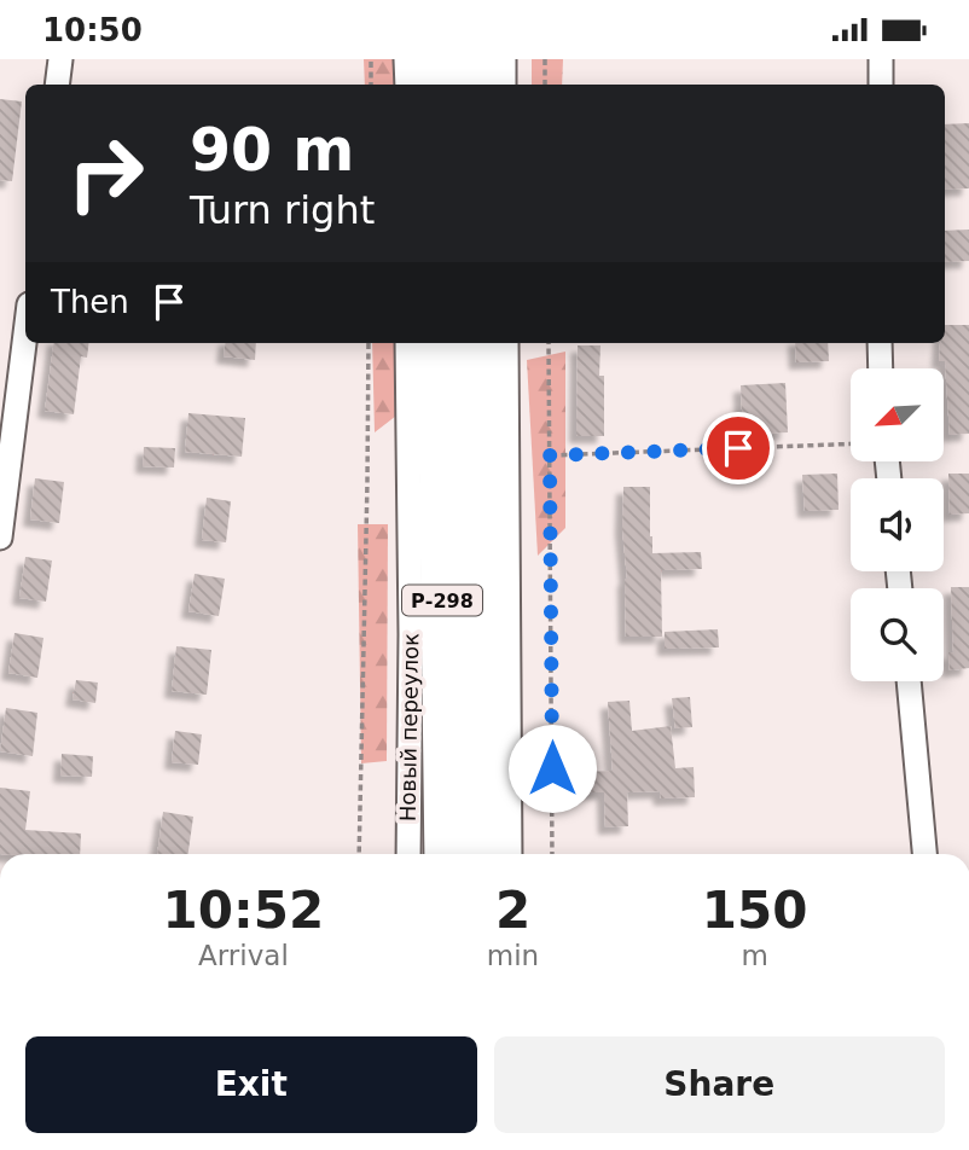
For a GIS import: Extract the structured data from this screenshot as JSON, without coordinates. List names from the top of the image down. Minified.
{"streets":{"highway":["Р-298"],"street":["Новый переулок"]},"north":"bottom left","page":{"status":"10:50","turn":["90 m","Turn right"],"then":"Then","eta":["10:52","Arrival","2","min","150","m"],"buttons":["Exit","Share"]}}
